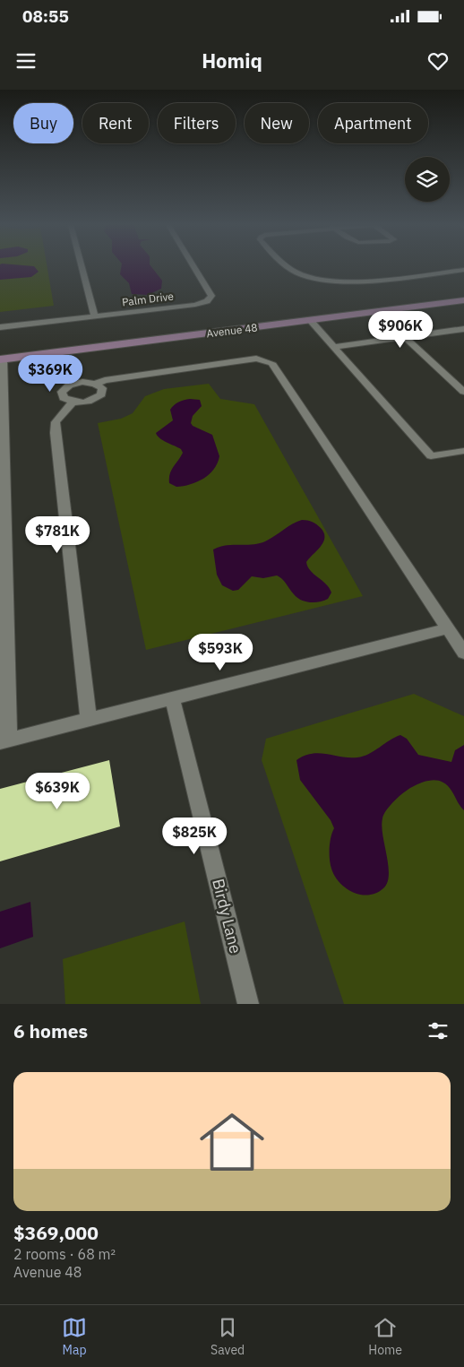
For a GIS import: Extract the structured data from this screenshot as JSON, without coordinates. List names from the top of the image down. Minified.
{"streets":{"main road":["Avenue 48"],"street":["Palm Drive","Birdy Lane"]},"page":{"status":"08:55","header":"Homiq","chip":["Buy","Rent","Filters","New","Apartment"],"price":["$906K","$369K","$781K","$593K","$639K","$825K"],"heading":"6 homes","list":[{"name":"$369,000","note":"2 rooms · 68 m² · Avenue 48"}],"tabs":["Map","Saved","Home"]}}
